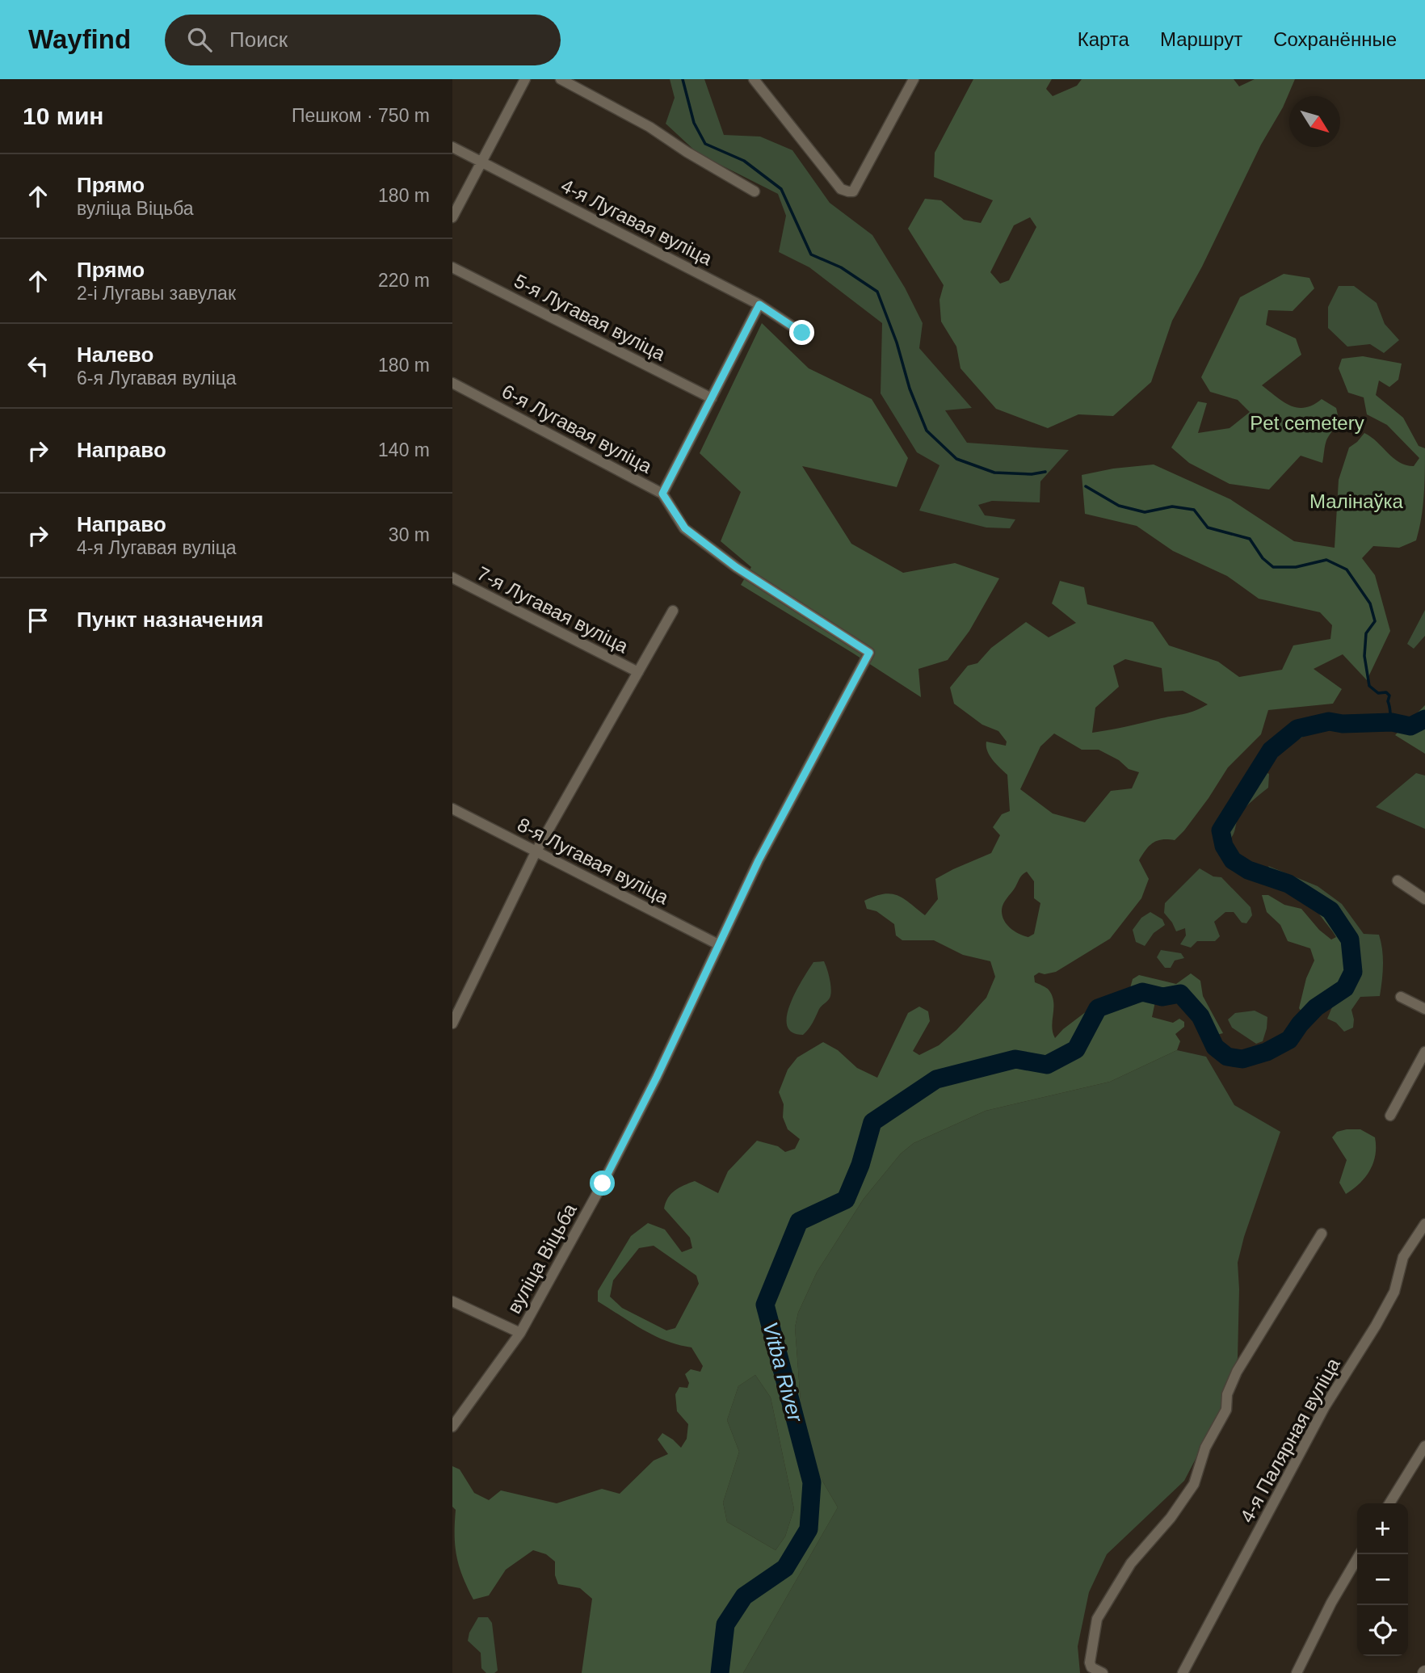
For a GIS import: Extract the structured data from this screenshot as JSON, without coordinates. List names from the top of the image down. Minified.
{"streets":{"street":["4-я Лугавая вуліца","5-я Лугавая вуліца","6-я Лугавая вуліца","7-я Лугавая вуліца","8-я Лугавая вуліца","вуліца Віцьба","4-я Палярная вуліца"]},"crossings":[["6-я Лугавая вуліца","вуліца Віцьба"],["8-я Лугавая вуліца","вуліца Віцьба"]],"water":["Vitba River"],"parks":["Pet cemetery","Малінаўка"],"north":"bottom right","page":{"header":"Wayfind","search":"Поиск","nav":["Карта","Маршрут","Сохранённые"],"heading":["10 мин","Пешком · 750 m"],"list":[["Прямо","вуліца Віцьба","180 m"],["Прямо","2-і Лугавы завулак","220 m"],["Налево","6-я Лугавая вуліца","180 m"],["Направо","140 m"],["Направо","4-я Лугавая вуліца","30 m"],"Пункт назначения"],"map_buttons":["+","−"]}}
